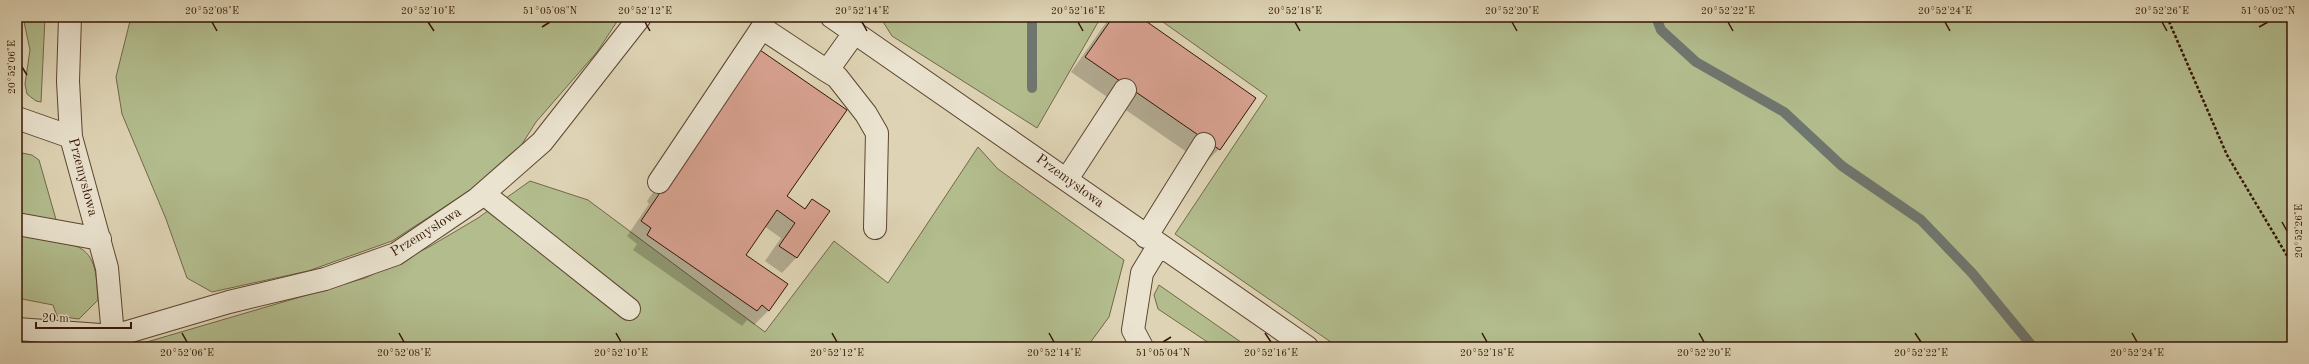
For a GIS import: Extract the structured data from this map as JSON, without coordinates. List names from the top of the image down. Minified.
{"streets":{"lane":["Przemysłowa"]},"scale_bar":"20 m","coordinates":["20°52'08\"E","20°52'10\"E","51°05'08\"N","20°52'12\"E","20°52'14\"E","20°52'16\"E","20°52'18\"E","20°52'20\"E","20°52'22\"E","20°52'24\"E","20°52'26\"E","51°05'02\"N","20°52'06\"E","51°05'04\"N"]}
